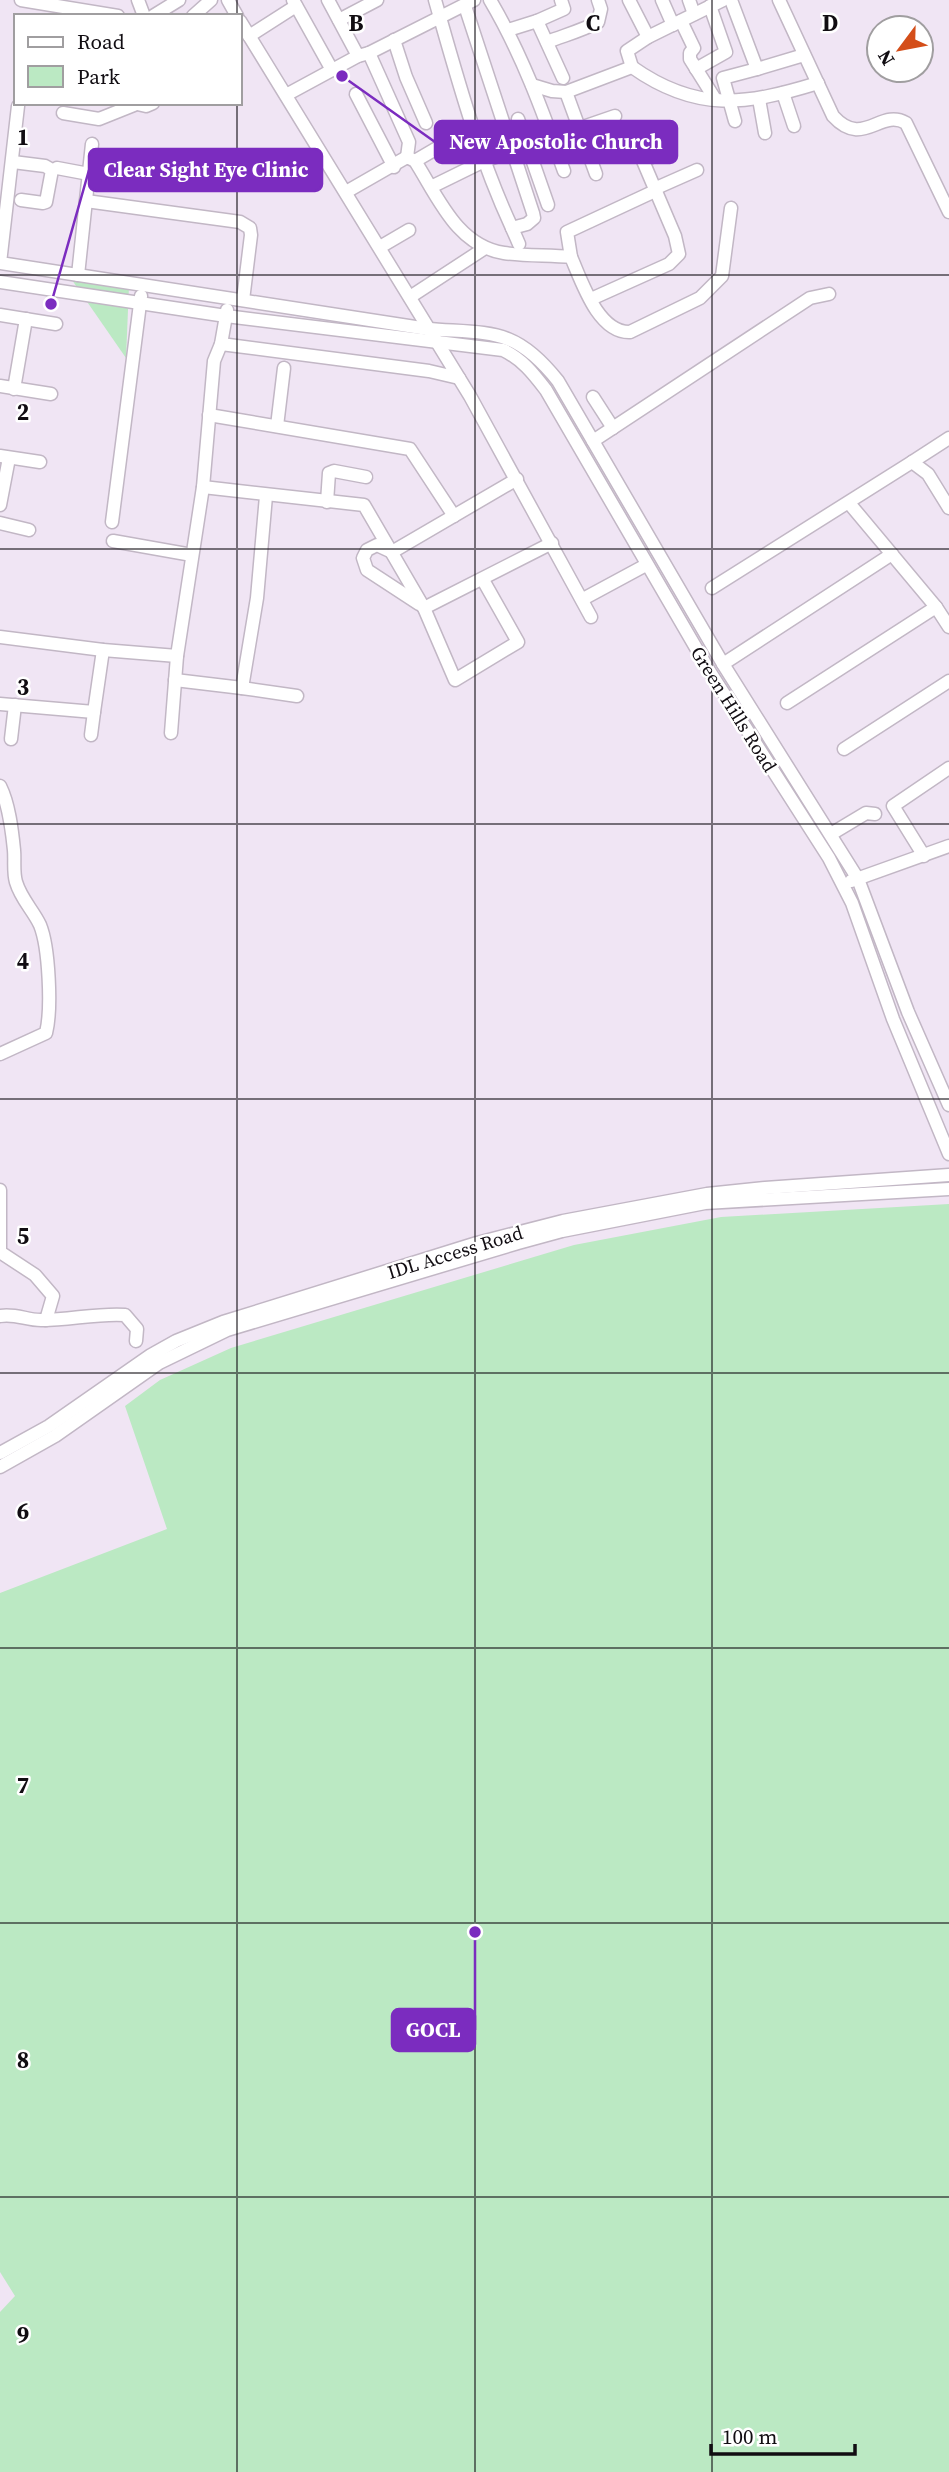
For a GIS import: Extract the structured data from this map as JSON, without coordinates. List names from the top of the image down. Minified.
{"streets":{"street":["Green Hills Road","IDL Access Road"]},"places":["New Apostolic Church","Clear Sight Eye Clinic","GOCL"],"legend":["Road","Park"],"scale_bar":"100 m","north":"bottom left","grid":{"columns":["B","C","D"],"rows":["1","2","3","4","5","6","7","8","9"]}}
